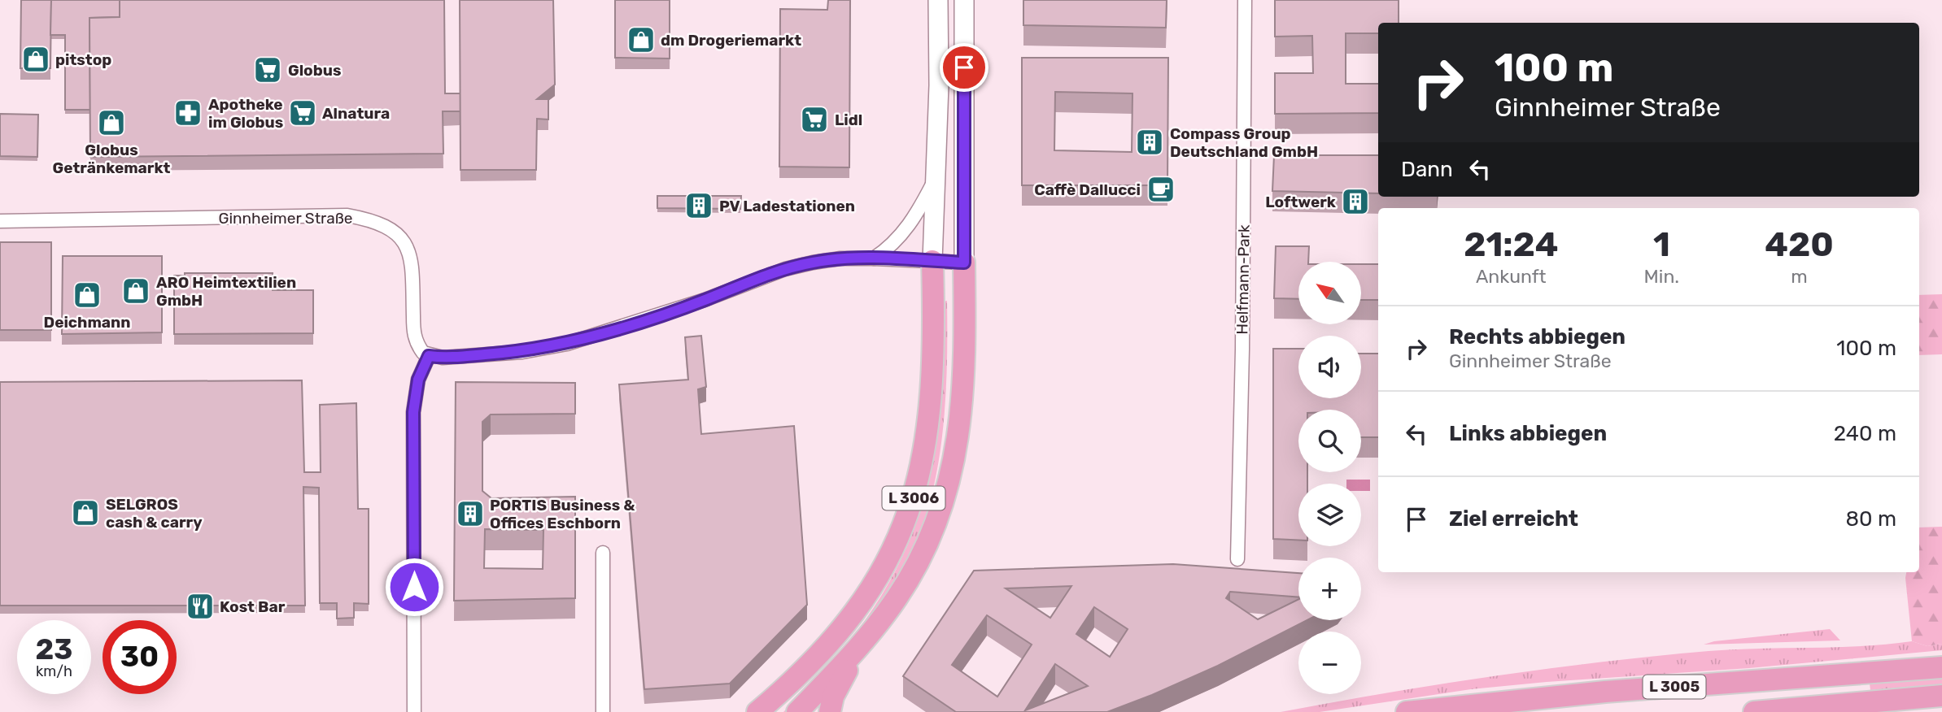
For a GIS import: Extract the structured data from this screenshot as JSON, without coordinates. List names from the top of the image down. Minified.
{"streets":{"highway":["L 3006","L 3005"],"street":["Ginnheimer Straße","Helfmann-Park"]},"places":{"shop":["dm Drogeriemarkt","pitstop","Globus Getränkemarkt","ARO Heimtextilien GmbH","Deichmann","SELGROS cash & carry"],"supermarket":["Globus","Alnatura","Lidl"],"pharmacy":["Apotheke im Globus"],"building":["Compass Group Deutschland GmbH","Loftwerk","PV Ladestationen","PORTIS Business & Offices Eschborn"],"cafe":["Caffè Dallucci"],"restaurant":["Kost Bar"]},"north":"top left","page":{"turn":["100 m","Ginnheimer Straße"],"then":"Dann","eta":["21:24","Ankunft","1","Min.","420","m"],"map_buttons":["+","−"],"list":[{"name":"Rechts abbiegen","note":"Ginnheimer Straße","value":"100 m"},{"name":"Links abbiegen","value":"240 m"},{"name":"Ziel erreicht","value":"80 m"}],"speed":"23 km/h","limit":"30"}}
